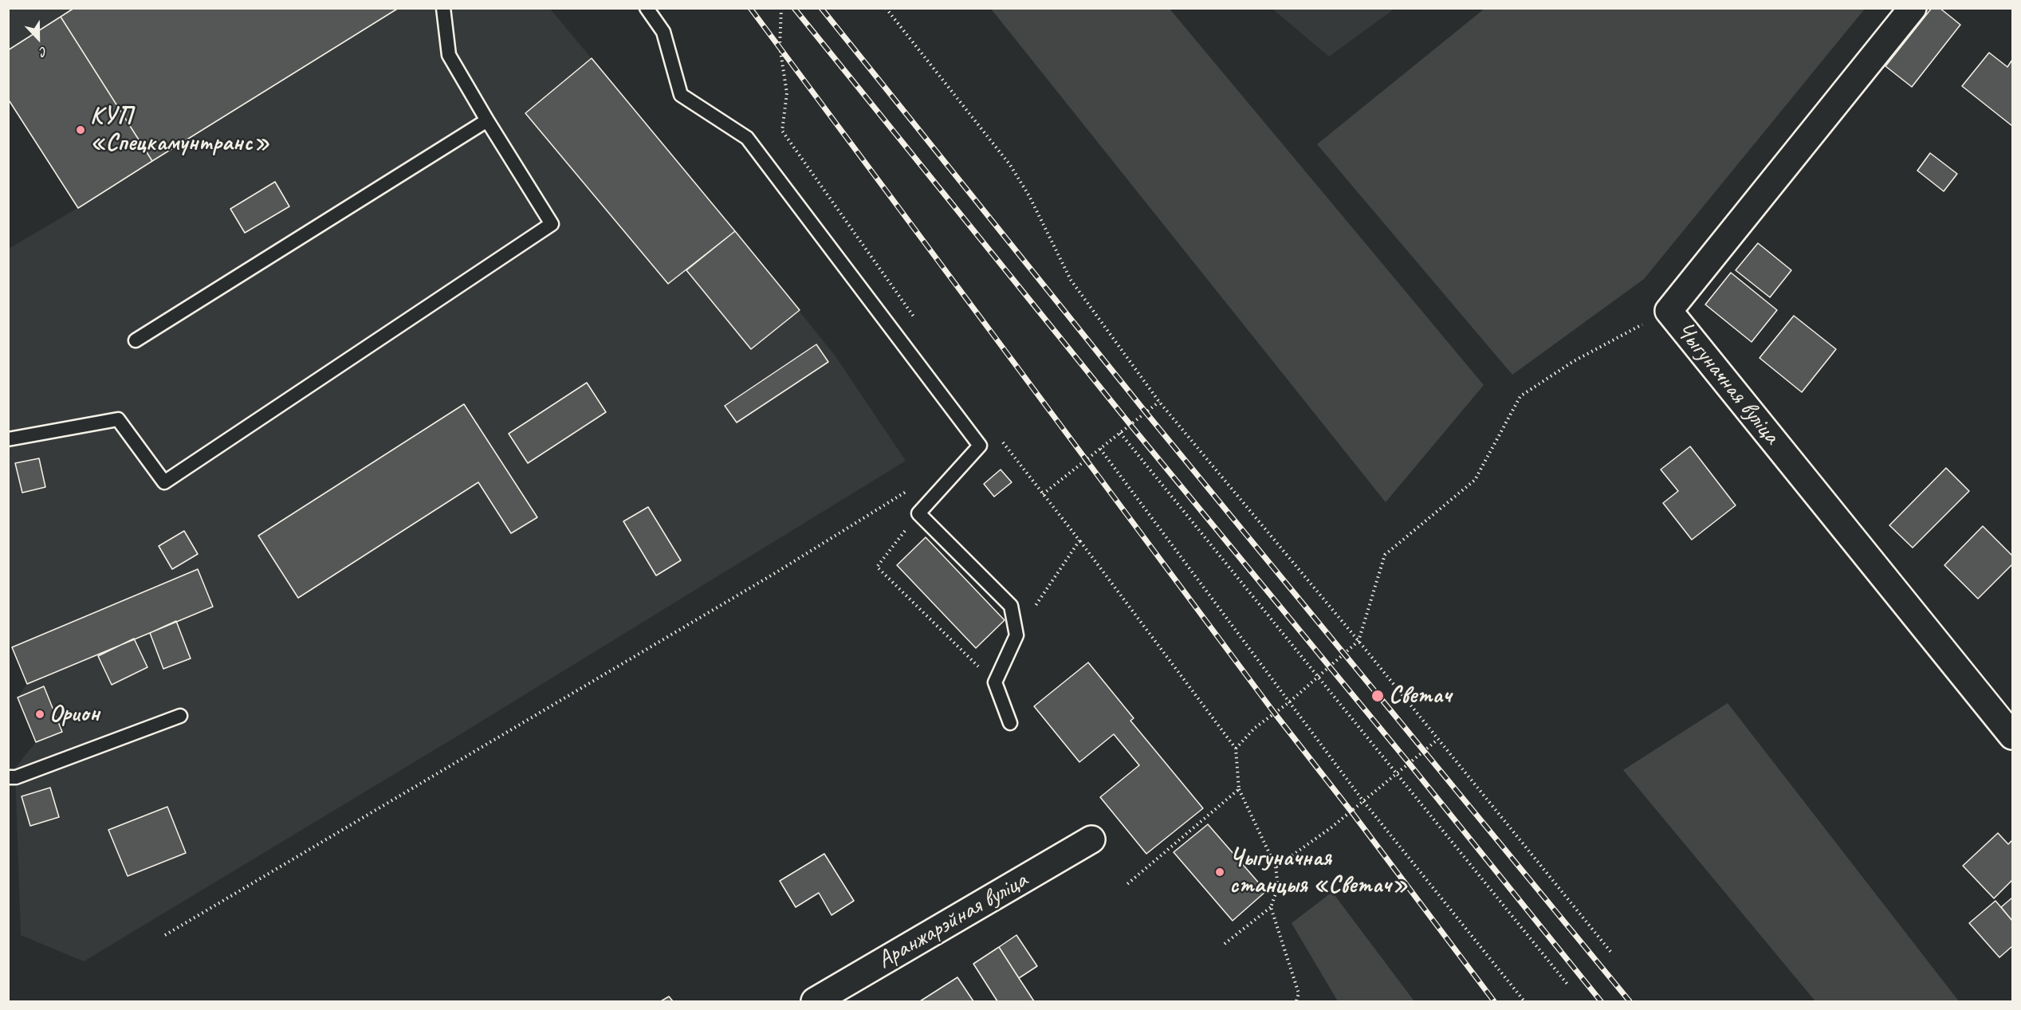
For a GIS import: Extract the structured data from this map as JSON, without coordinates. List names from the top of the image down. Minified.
{"streets":{"street":["Чыгуначная вуліца","Аранжарэйная вуліца"]},"places":["КУП «Спецкамунтранс»","Светач","Орион","Чыгуначная станцыя «Светач»"],"north":"bottom"}
